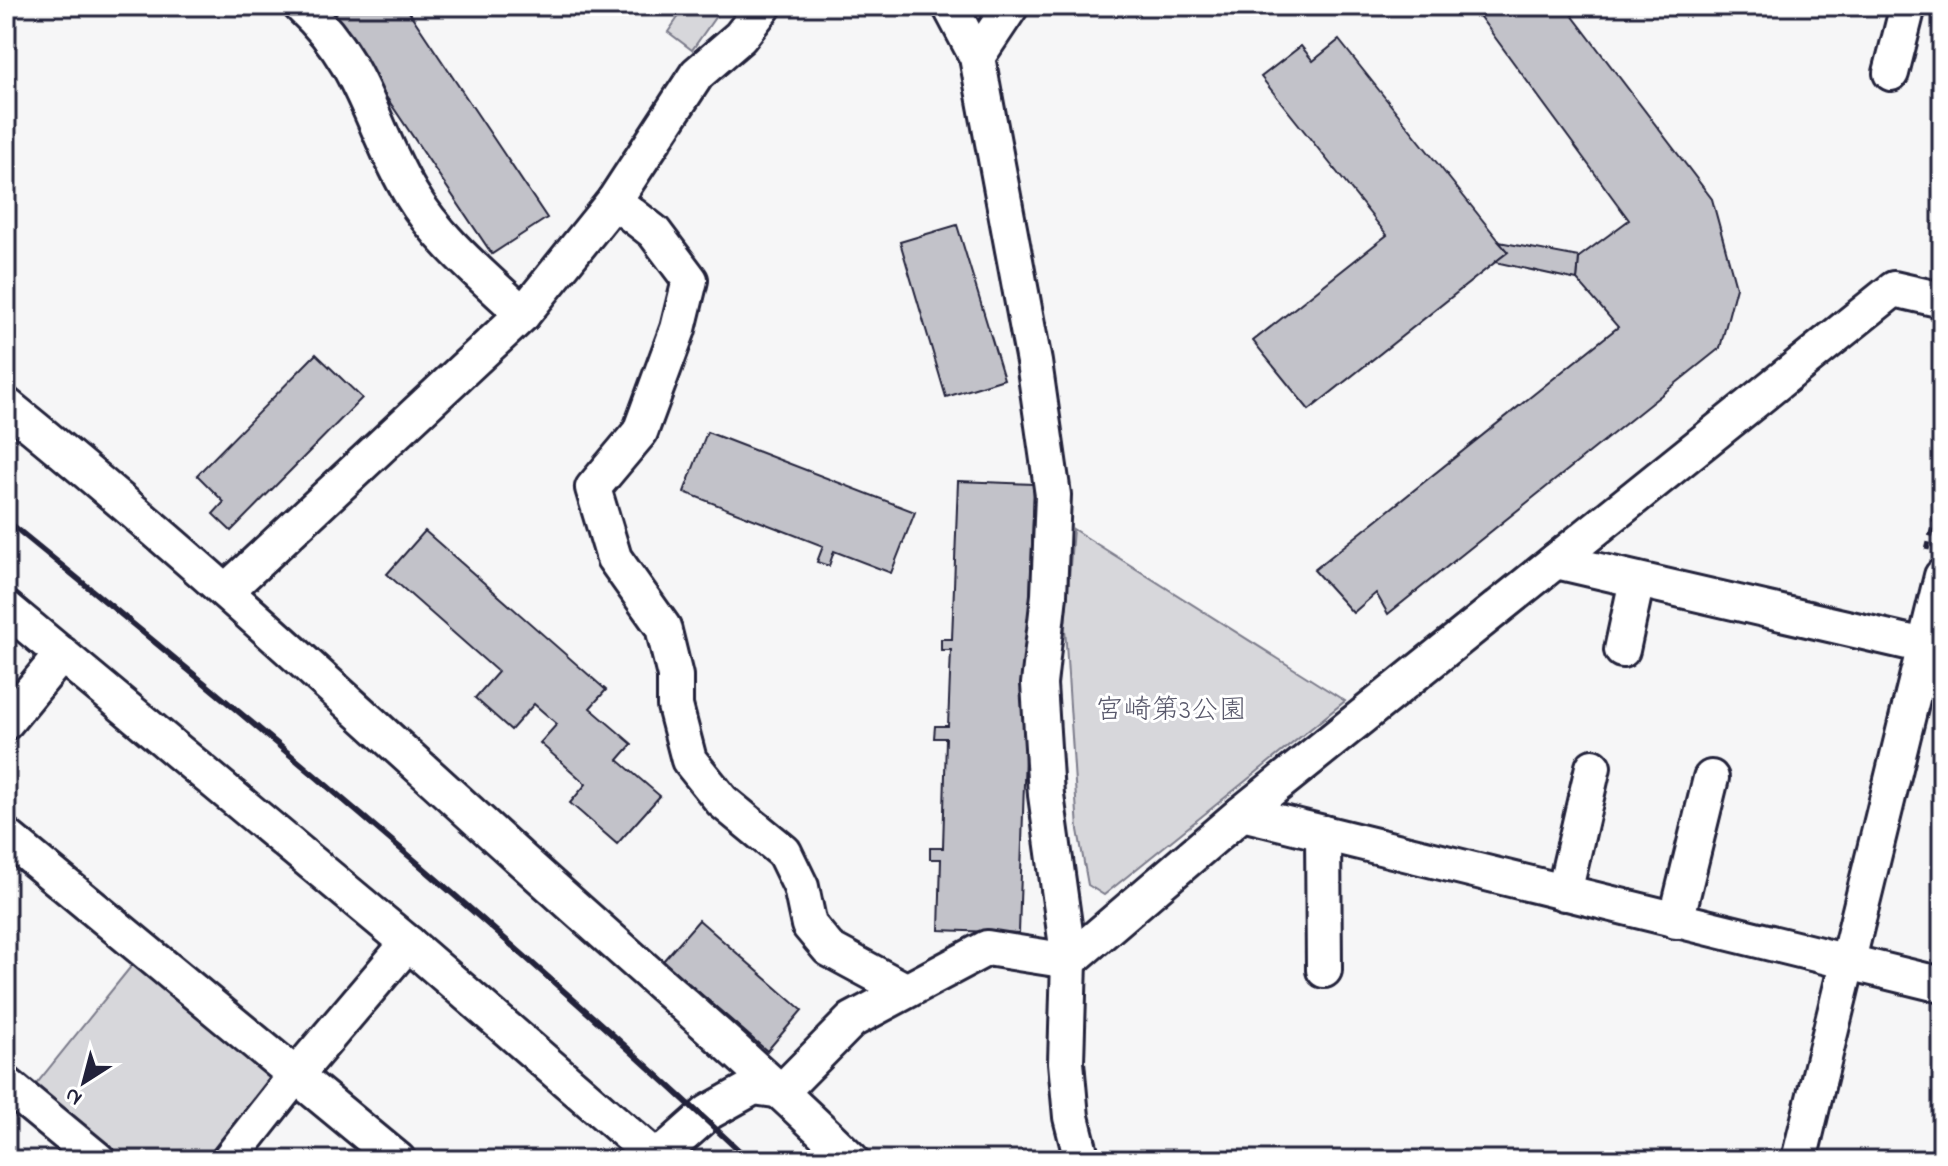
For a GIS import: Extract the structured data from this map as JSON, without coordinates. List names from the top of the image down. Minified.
{"parks":["宮崎第3公園"],"north":"bottom left"}
